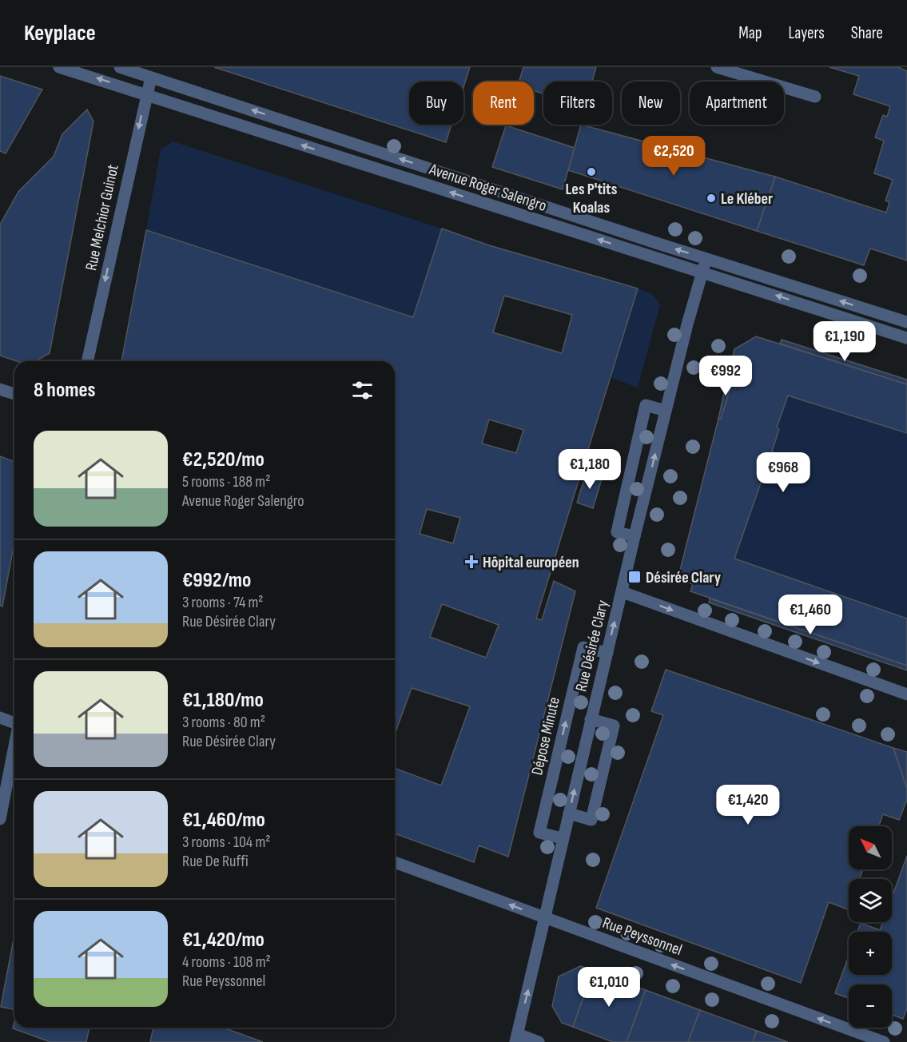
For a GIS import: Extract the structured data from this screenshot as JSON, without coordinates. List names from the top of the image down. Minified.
{"streets":{"street":["Avenue Roger Salengro","Rue Melchior Guinot","Rue Désirée Clary","Dépose Minute","Rue Peyssonnel"]},"crossings":[["Avenue Roger Salengro","Rue Melchior Guinot"],["Avenue Roger Salengro","Rue Désirée Clary"],["Rue Désirée Clary","Dépose Minute"],["Rue Désirée Clary","Rue Peyssonnel"]],"one_way":["Avenue Roger Salengro","Rue Melchior Guinot","Rue Désirée Clary","Dépose Minute","Rue Peyssonnel"],"places":{"other":["Les P'tits Koalas","Le Kléber"],"health":["Hôpital européen"],"transit":["Désirée Clary"]},"north":"top left","page":{"header":"Keyplace","nav":["Map","Layers","Share"],"chip":["Buy","Rent","Filters","New","Apartment"],"price":["€2,520","€1,190","€992","€1,180","€968","€1,460","€1,420","€1,010"],"heading":"8 homes","list":[{"name":"€2,520/mo","note":"5 rooms · 188 m² · Avenue Roger Salengro"},{"name":"€992/mo","note":"3 rooms · 74 m² · Rue Désirée Clary"},{"name":"€1,180/mo","note":"3 rooms · 80 m² · Rue Désirée Clary"},{"name":"€1,460/mo","note":"3 rooms · 104 m² · Rue De Ruffi"},{"name":"€1,420/mo","note":"4 rooms · 108 m² · Rue Peyssonnel"}],"map_buttons":["+","−"]}}
